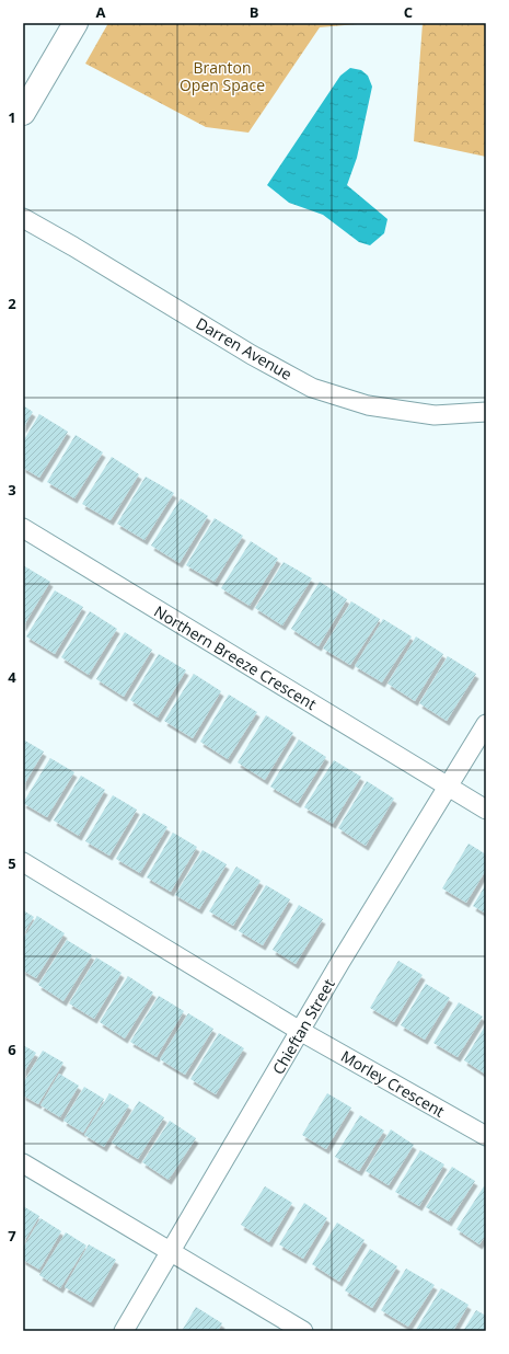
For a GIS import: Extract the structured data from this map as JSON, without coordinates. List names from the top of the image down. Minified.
{"streets":{"street":["Darren Avenue","Northern Breeze Crescent","Chieftan Street","Morley Crescent"]},"crossings":[["Northern Breeze Crescent","Chieftan Street"],["Chieftan Street","Morley Crescent"]],"parks":["Branton Open Space"],"grid":{"columns":["A","B","C"],"rows":["1","2","3","4","5","6","7"]}}
